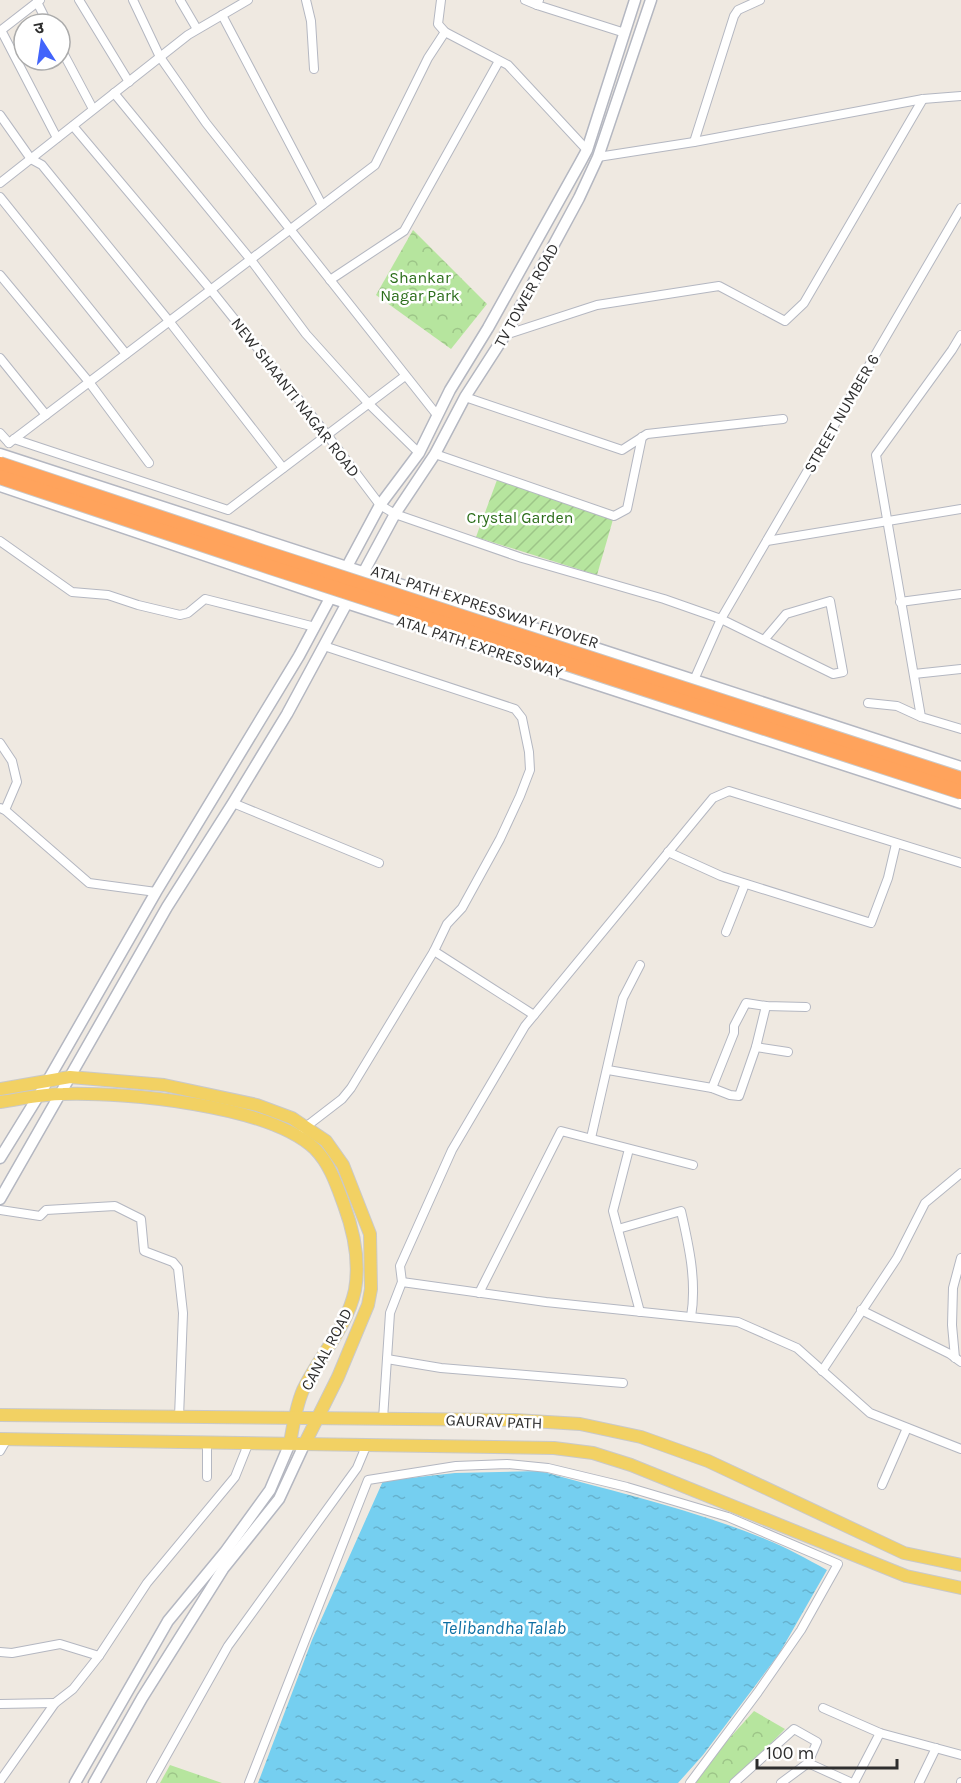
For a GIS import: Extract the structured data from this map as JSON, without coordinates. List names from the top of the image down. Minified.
{"streets":{"highway":["ATAL PATH EXPRESSWAY FLYOVER"],"main road":["TV TOWER ROAD","ATAL PATH EXPRESSWAY","CANAL ROAD","GAURAV PATH"],"street":["NEW SHAANTI NAGAR ROAD","STREET NUMBER 6"]},"crossings":[["TV TOWER ROAD","NEW SHAANTI NAGAR ROAD"],["TV TOWER ROAD","ATAL PATH EXPRESSWAY"],["TV TOWER ROAD","CANAL ROAD"],["STREET NUMBER 6","ATAL PATH EXPRESSWAY"],["CANAL ROAD","GAURAV PATH"]],"water":["Telibandha Talab"],"parks":["Shankar Nagar Park","Crystal Garden"],"scale_bar":"100 m","north":"top"}
